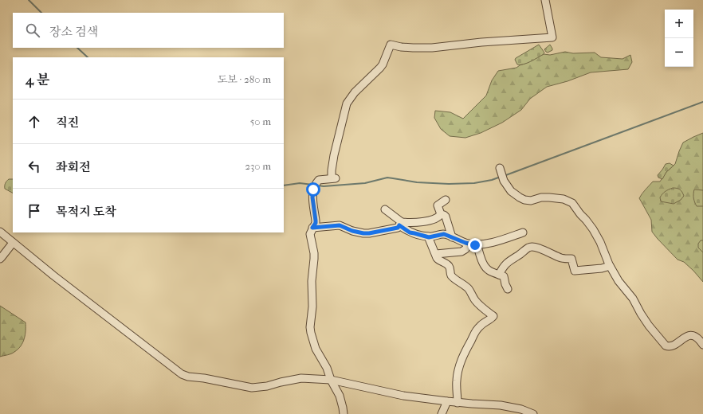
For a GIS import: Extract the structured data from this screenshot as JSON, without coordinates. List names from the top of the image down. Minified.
{"page":{"map_buttons":["+","−"],"search":"장소 검색","heading":["4 분","도보 · 280 m"],"list":[["직진","50 m"],["좌회전","230 m"],"목적지 도착"]}}
